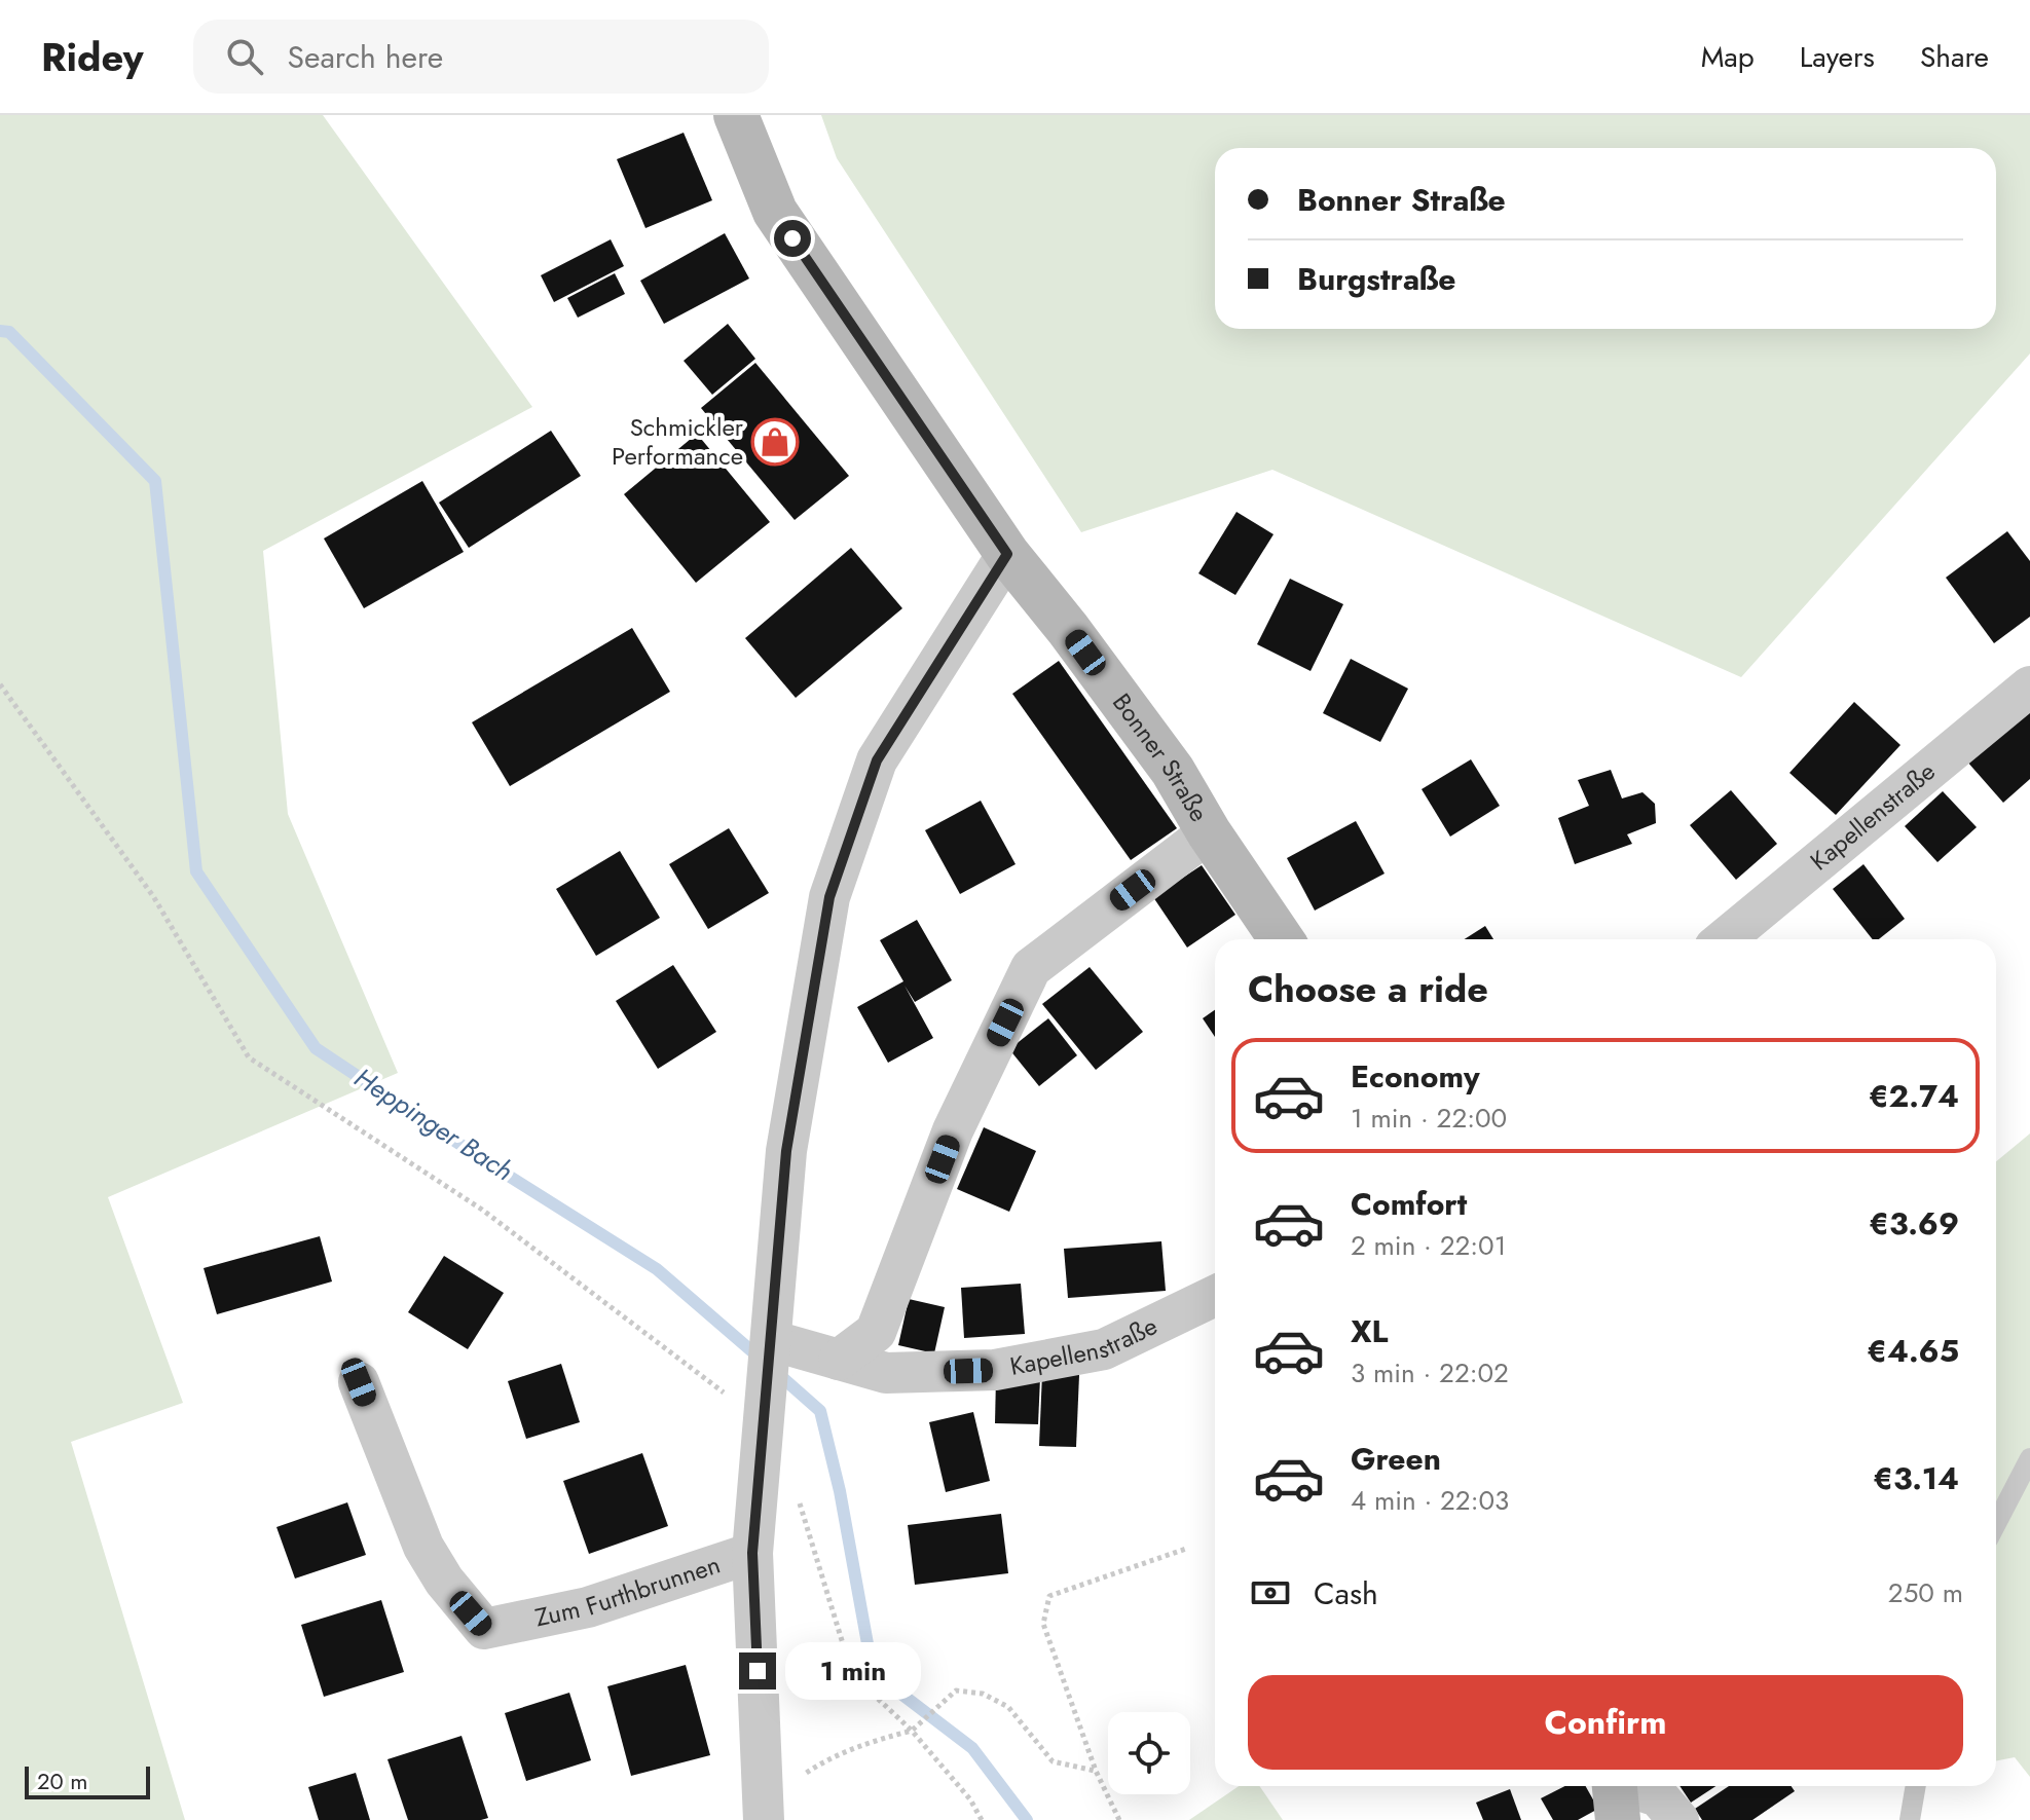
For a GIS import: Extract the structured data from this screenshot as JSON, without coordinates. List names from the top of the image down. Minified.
{"streets":{"main road":["Bonner Straße"],"street":["Kapellenstraße","Zum Furthbrunnen"]},"water":["Heppinger Bach"],"places":{"shop":["Schmickler Performance"]},"scale_bar":"20 m","page":{"header":"Ridey","search":"Search here","nav":["Map","Layers","Share"],"banner":["Bonner Straße","Burgstraße"],"heading":"Choose a ride","list":[{"name":"Economy","note":"1 min · 22:00","value":"€2.74"},{"name":"Comfort","note":"2 min · 22:01","value":"€3.69"},{"name":"XL","note":"3 min · 22:02","value":"€4.65"},{"name":"Green","note":"4 min · 22:03","value":"€3.14"}],"pay":["Cash","250 m"],"bubble":"1 min","buttons":"Confirm","scale":"20 m"}}
